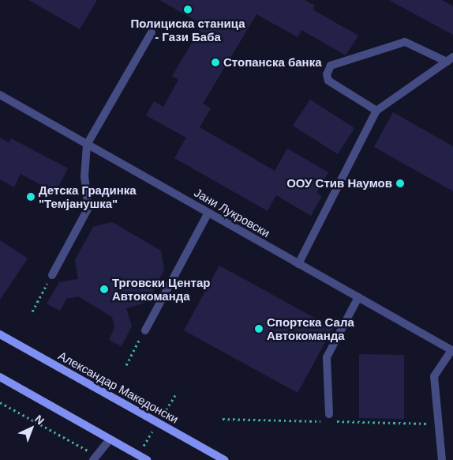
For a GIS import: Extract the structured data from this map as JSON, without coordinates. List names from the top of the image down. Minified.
{"streets":{"street":["Јани Лукровски","Александар Македонски"]},"places":["Полициска станица - Гази Баба","Стопанска банка","ООУ Стив Наумов","Детска Градинка \"Темјанушка\"","Трговски Центар Автокоманда","Спортска Сала Автокоманда"],"north":"top right"}
